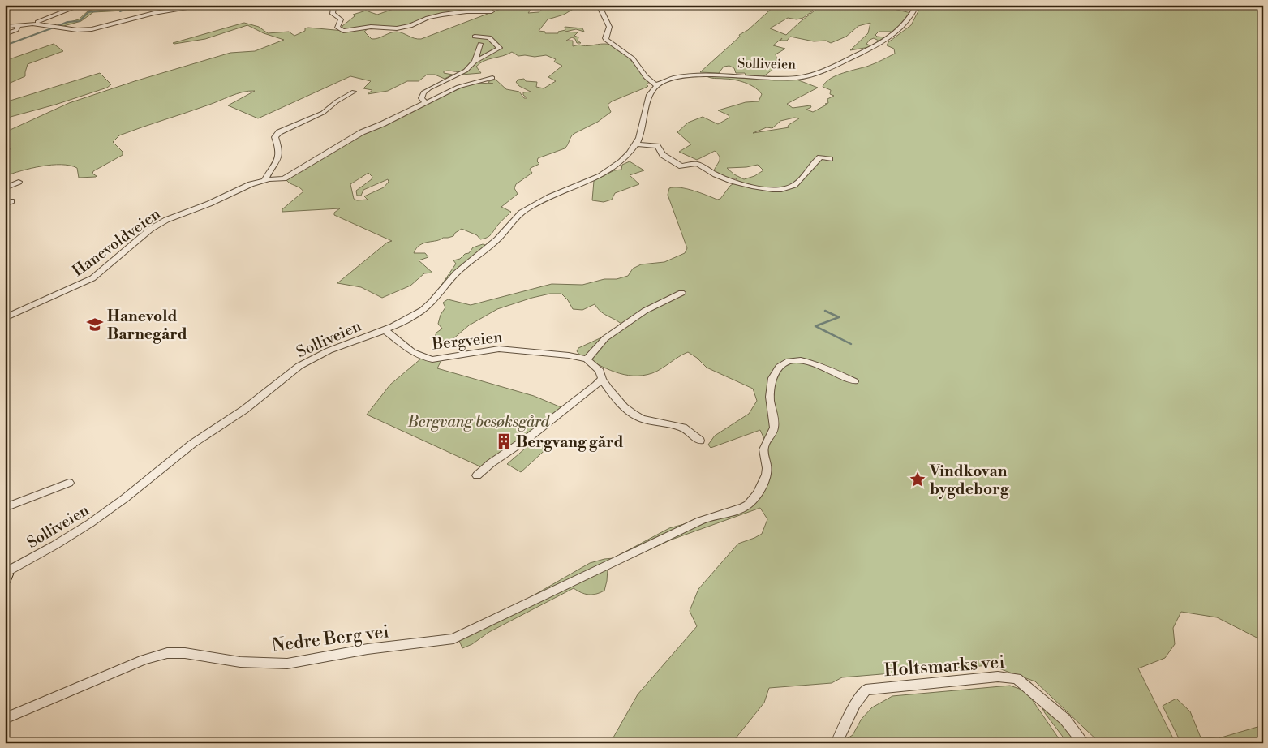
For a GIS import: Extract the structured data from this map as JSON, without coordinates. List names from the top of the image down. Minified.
{"streets":{"street":["Solliveien","Hanevoldveien","Bergveien","Nedre Berg vei","Holtsmarks vei"]},"crossings":[["Solliveien","Bergveien"]],"parks":["Bergvang besøksgård"],"places":{"school or university":["Hanevold Barnegård"],"building":["Bergvang gård"],"place":["Vindkovan bygdeborg"]}}
